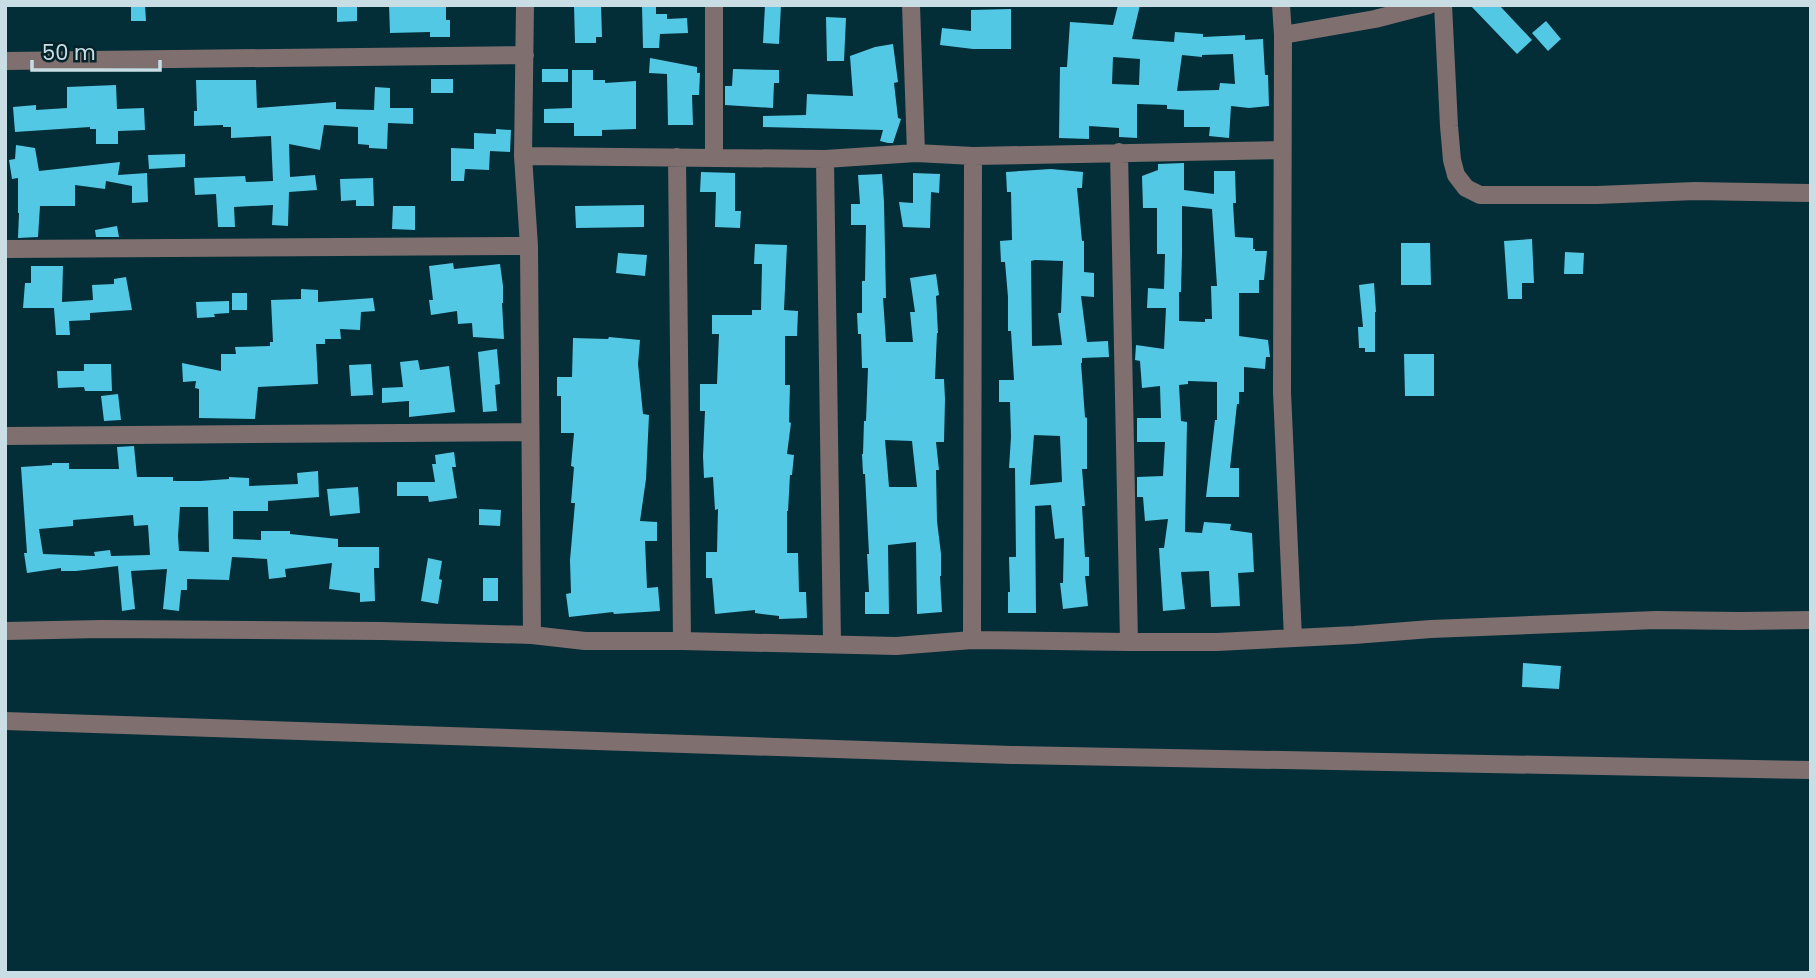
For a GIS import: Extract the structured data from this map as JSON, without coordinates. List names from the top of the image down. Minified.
{"scale_bar":"50 m"}
